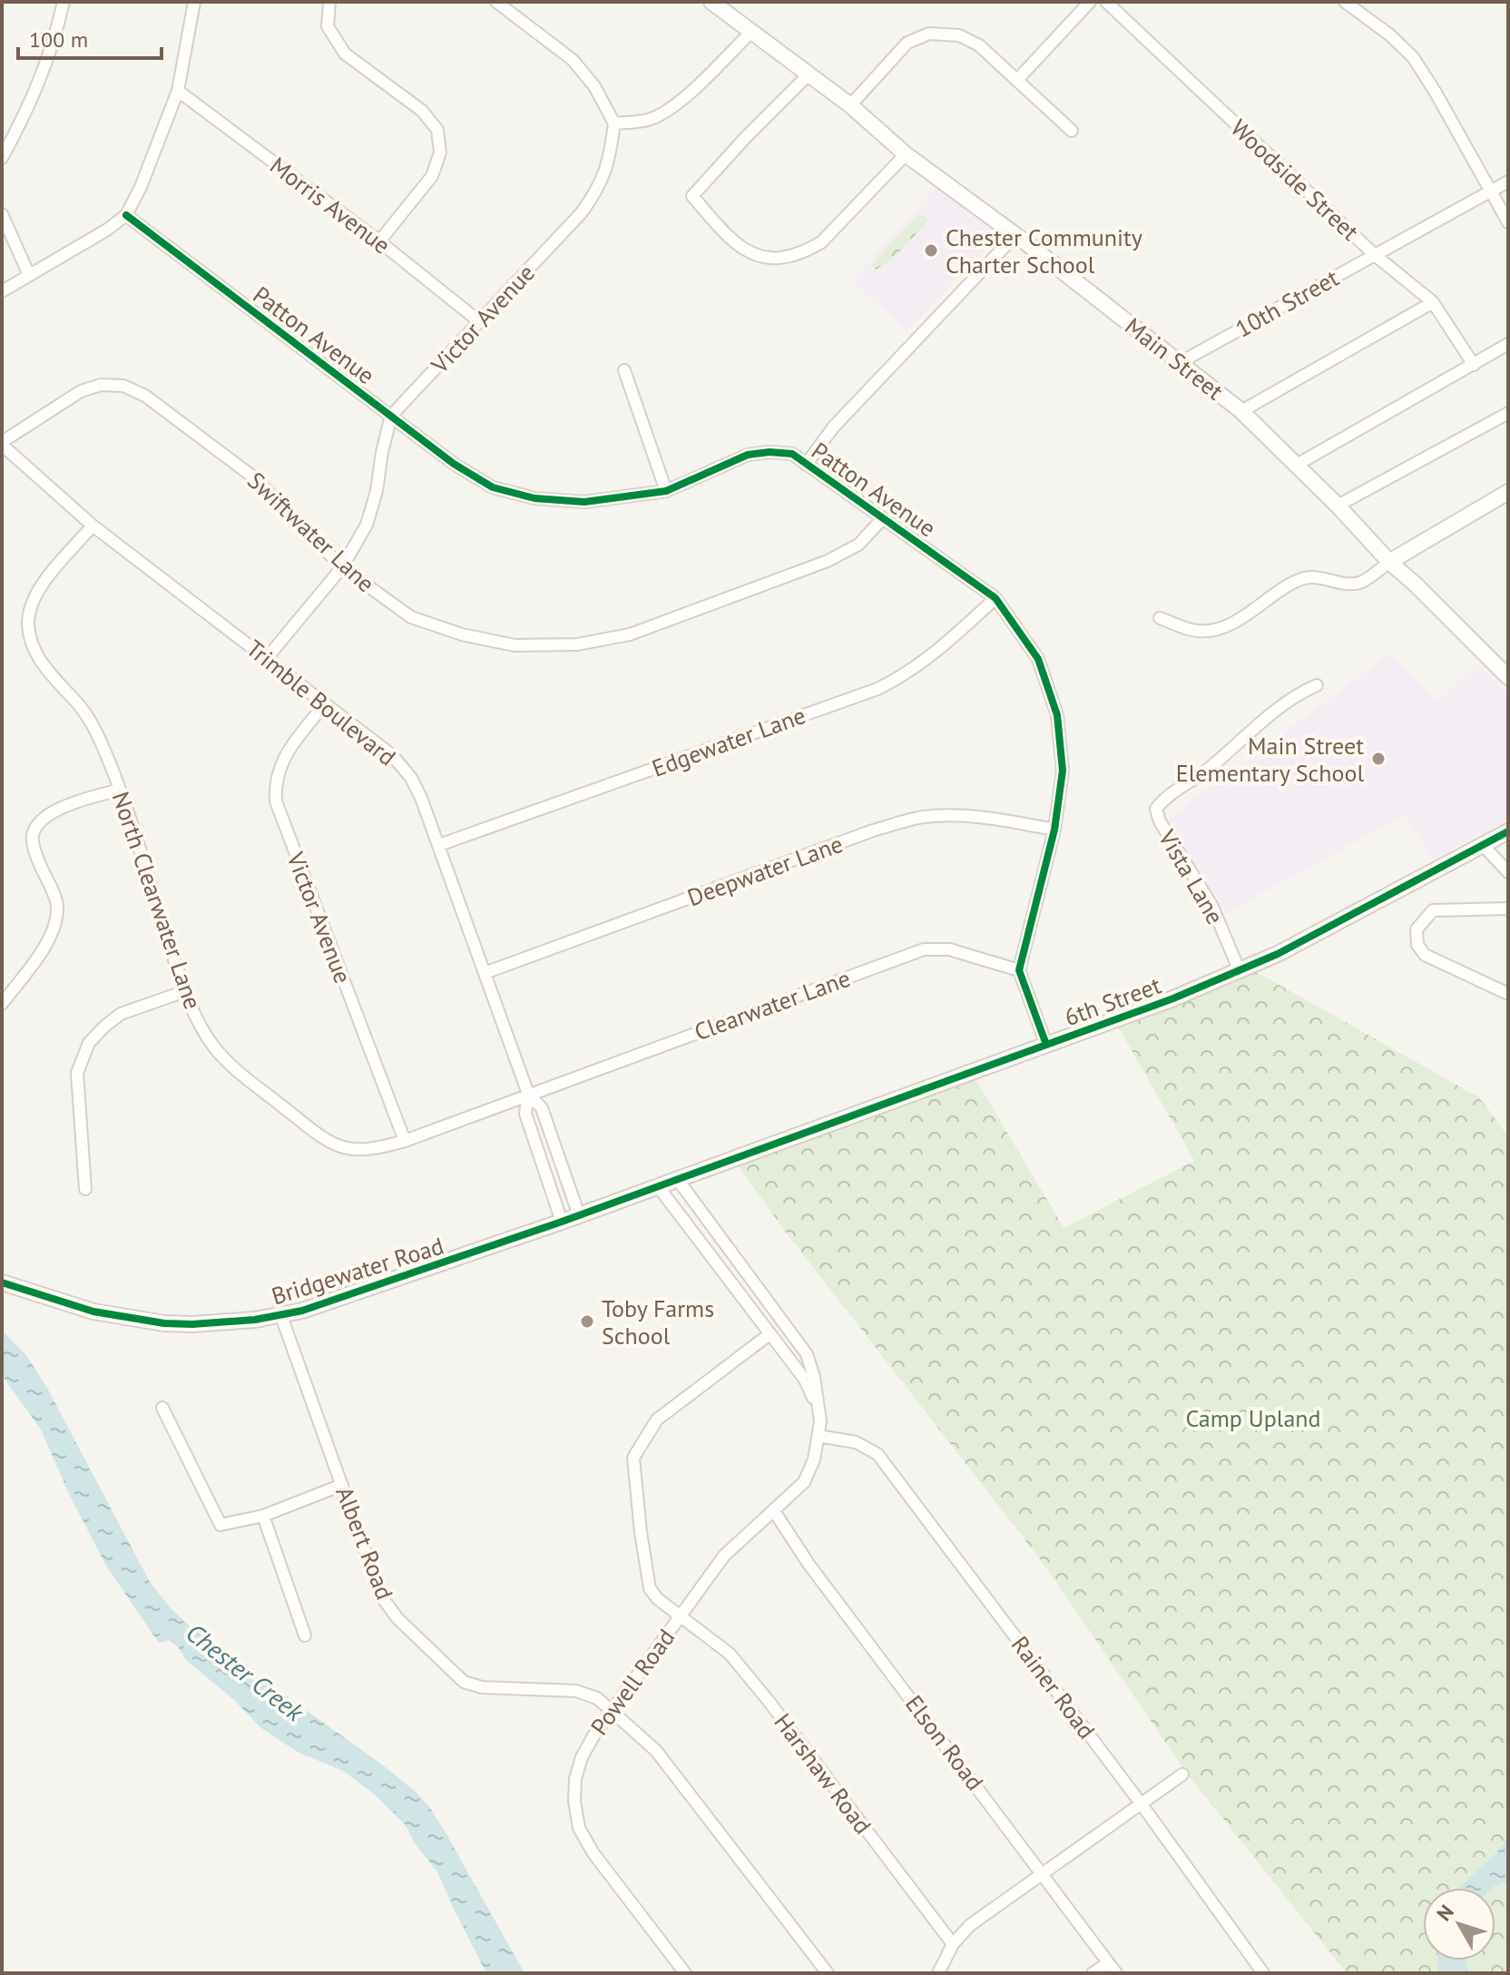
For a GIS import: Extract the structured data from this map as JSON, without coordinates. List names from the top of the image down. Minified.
{"streets":{"street":["Woodside Street","Morris Avenue","10th Street","Victor Avenue","Patton Avenue","Main Street","Swiftwater Lane","Trimble Boulevard","Edgewater Lane","Deepwater Lane","Vista Lane","North Clearwater Lane","6th Street","Clearwater Lane","Bridgewater Road","Albert Road","Powell Road","Rainer Road","Elson Road","Harshaw Road"]},"crossings":[["Woodside Street","10th Street"],["Morris Avenue","Victor Avenue"],["10th Street","Main Street"],["Victor Avenue","Patton Avenue"],["Victor Avenue","Trimble Boulevard"],["Victor Avenue","North Clearwater Lane"],["Patton Avenue","Swiftwater Lane"],["Patton Avenue","Edgewater Lane"],["Patton Avenue","Deepwater Lane"],["Patton Avenue","Clearwater Lane"],["Swiftwater Lane","Trimble Boulevard"],["Trimble Boulevard","Edgewater Lane"],["Trimble Boulevard","Deepwater Lane"],["Trimble Boulevard","North Clearwater Lane"],["Trimble Boulevard","Clearwater Lane"],["Trimble Boulevard","Bridgewater Road"],["Vista Lane","6th Street"],["North Clearwater Lane","Clearwater Lane"],["6th Street","Bridgewater Road"],["Bridgewater Road","Albert Road"],["Bridgewater Road","Powell Road"],["Albert Road","Powell Road"],["Powell Road","Rainer Road"],["Powell Road","Elson Road"],["Powell Road","Harshaw Road"]],"water":["Chester Creek"],"parks":["Camp Upland"],"places":["Chester Community Charter School","Main Street Elementary School","Toby Farms School"],"scale_bar":"100 m","north":"top left"}
